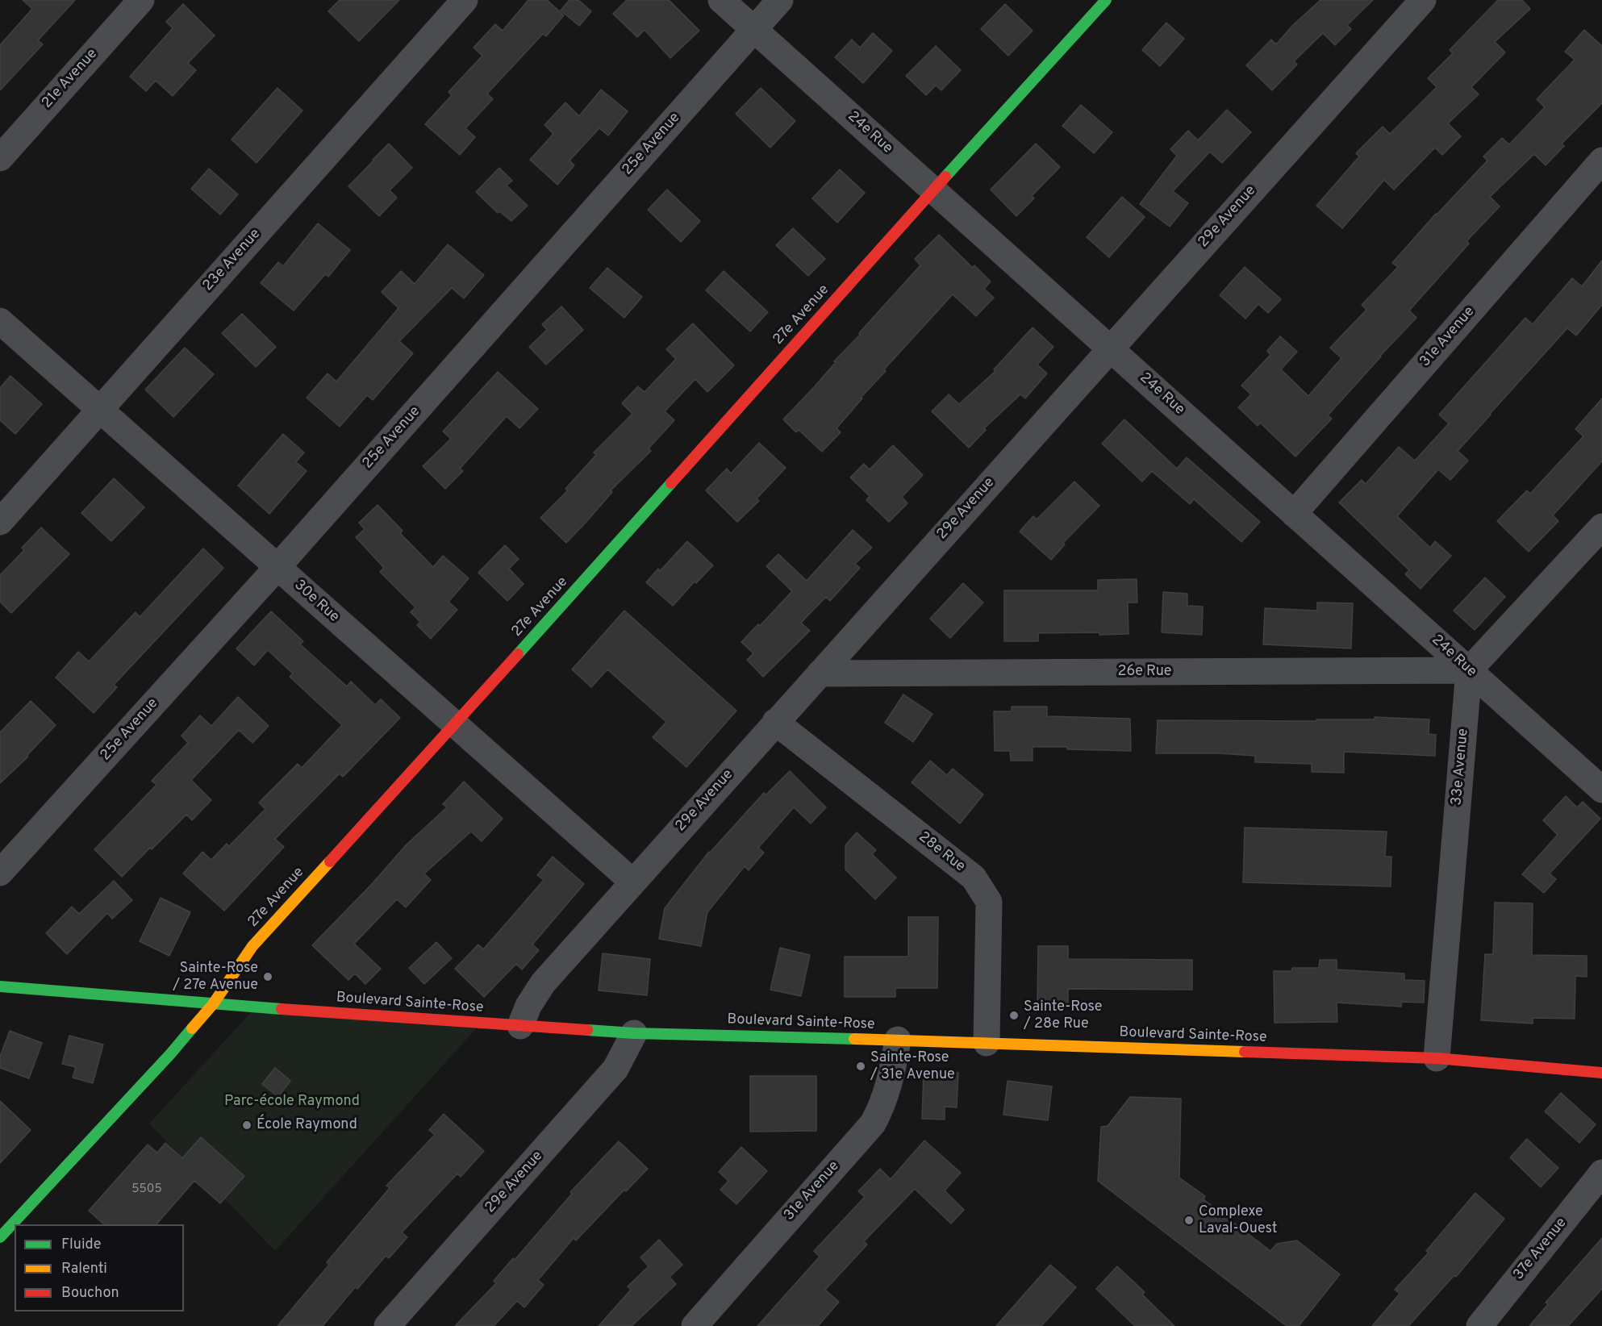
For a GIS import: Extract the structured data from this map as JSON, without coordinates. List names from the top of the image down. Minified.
{"streets":{"street":["21e Avenue","24e Rue","25e Avenue","29e Avenue","23e Avenue","27e Avenue","31e Avenue","30e Rue","26e Rue","33e Avenue","28e Rue","Boulevard Sainte-Rose","37e Avenue"]},"crossings":[["24e Rue","25e Avenue"],["24e Rue","29e Avenue"],["24e Rue","27e Avenue"],["24e Rue","31e Avenue"],["24e Rue","26e Rue"],["24e Rue","33e Avenue"],["25e Avenue","30e Rue"],["29e Avenue","30e Rue"],["29e Avenue","26e Rue"],["29e Avenue","28e Rue"],["29e Avenue","Boulevard Sainte-Rose"],["23e Avenue","30e Rue"],["27e Avenue","30e Rue"],["27e Avenue","Boulevard Sainte-Rose"],["31e Avenue","Boulevard Sainte-Rose"],["26e Rue","33e Avenue"],["33e Avenue","Boulevard Sainte-Rose"],["28e Rue","Boulevard Sainte-Rose"]],"parks":["Parc-école Raymond"],"places":["Sainte-Rose / 27e Avenue","Sainte-Rose / 28e Rue","Sainte-Rose / 31e Avenue","École Raymond","Complexe Laval-Ouest"],"house_numbers":["5505"],"legend":["Fluide","Ralenti","Bouchon"]}
